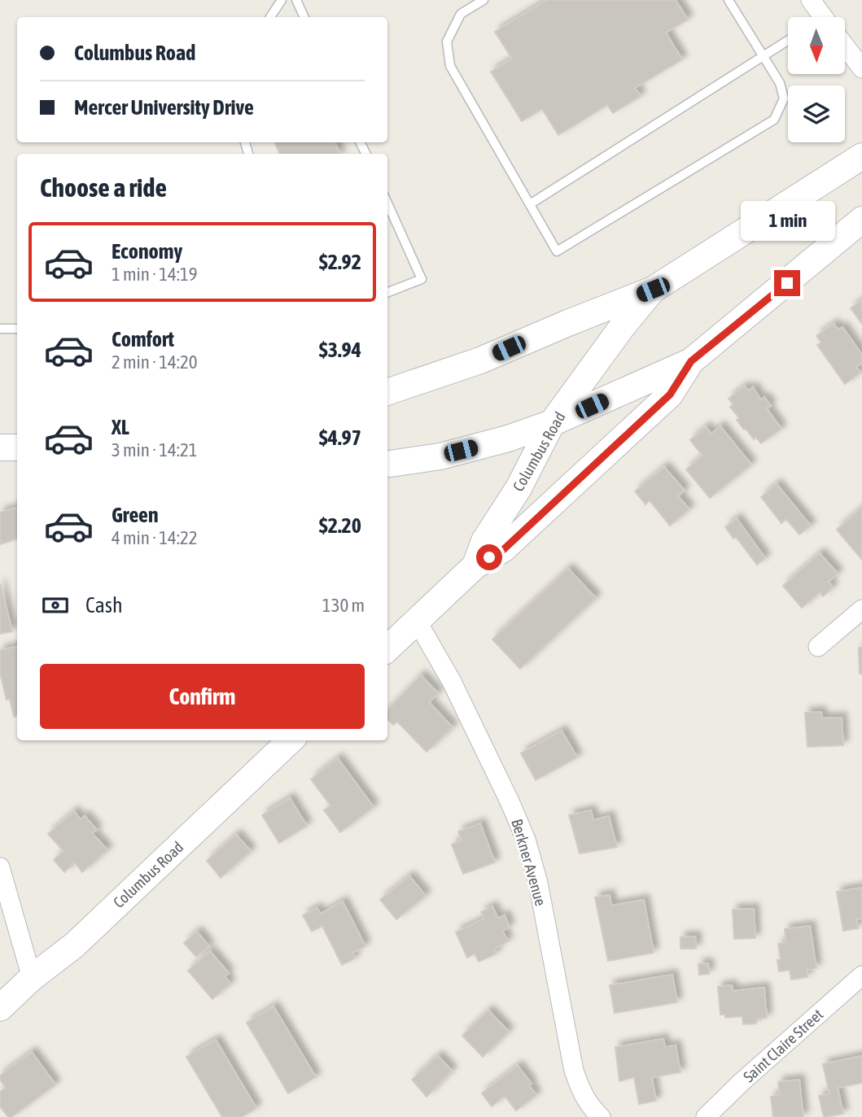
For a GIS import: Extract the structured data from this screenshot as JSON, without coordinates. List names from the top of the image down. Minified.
{"streets":{"street":["Columbus Road","Berkner Avenue","Saint Claire Street"]},"crossings":[["Columbus Road","Berkner Avenue"]],"north":"bottom","page":{"banner":["Columbus Road","Mercer University Drive"],"heading":"Choose a ride","bubble":"1 min","list":[{"name":"Economy","note":"1 min · 14:19","value":"$2.92"},{"name":"Comfort","note":"2 min · 14:20","value":"$3.94"},{"name":"XL","note":"3 min · 14:21","value":"$4.97"},{"name":"Green","note":"4 min · 14:22","value":"$2.20"}],"pay":["Cash","130 m"],"buttons":"Confirm"}}
